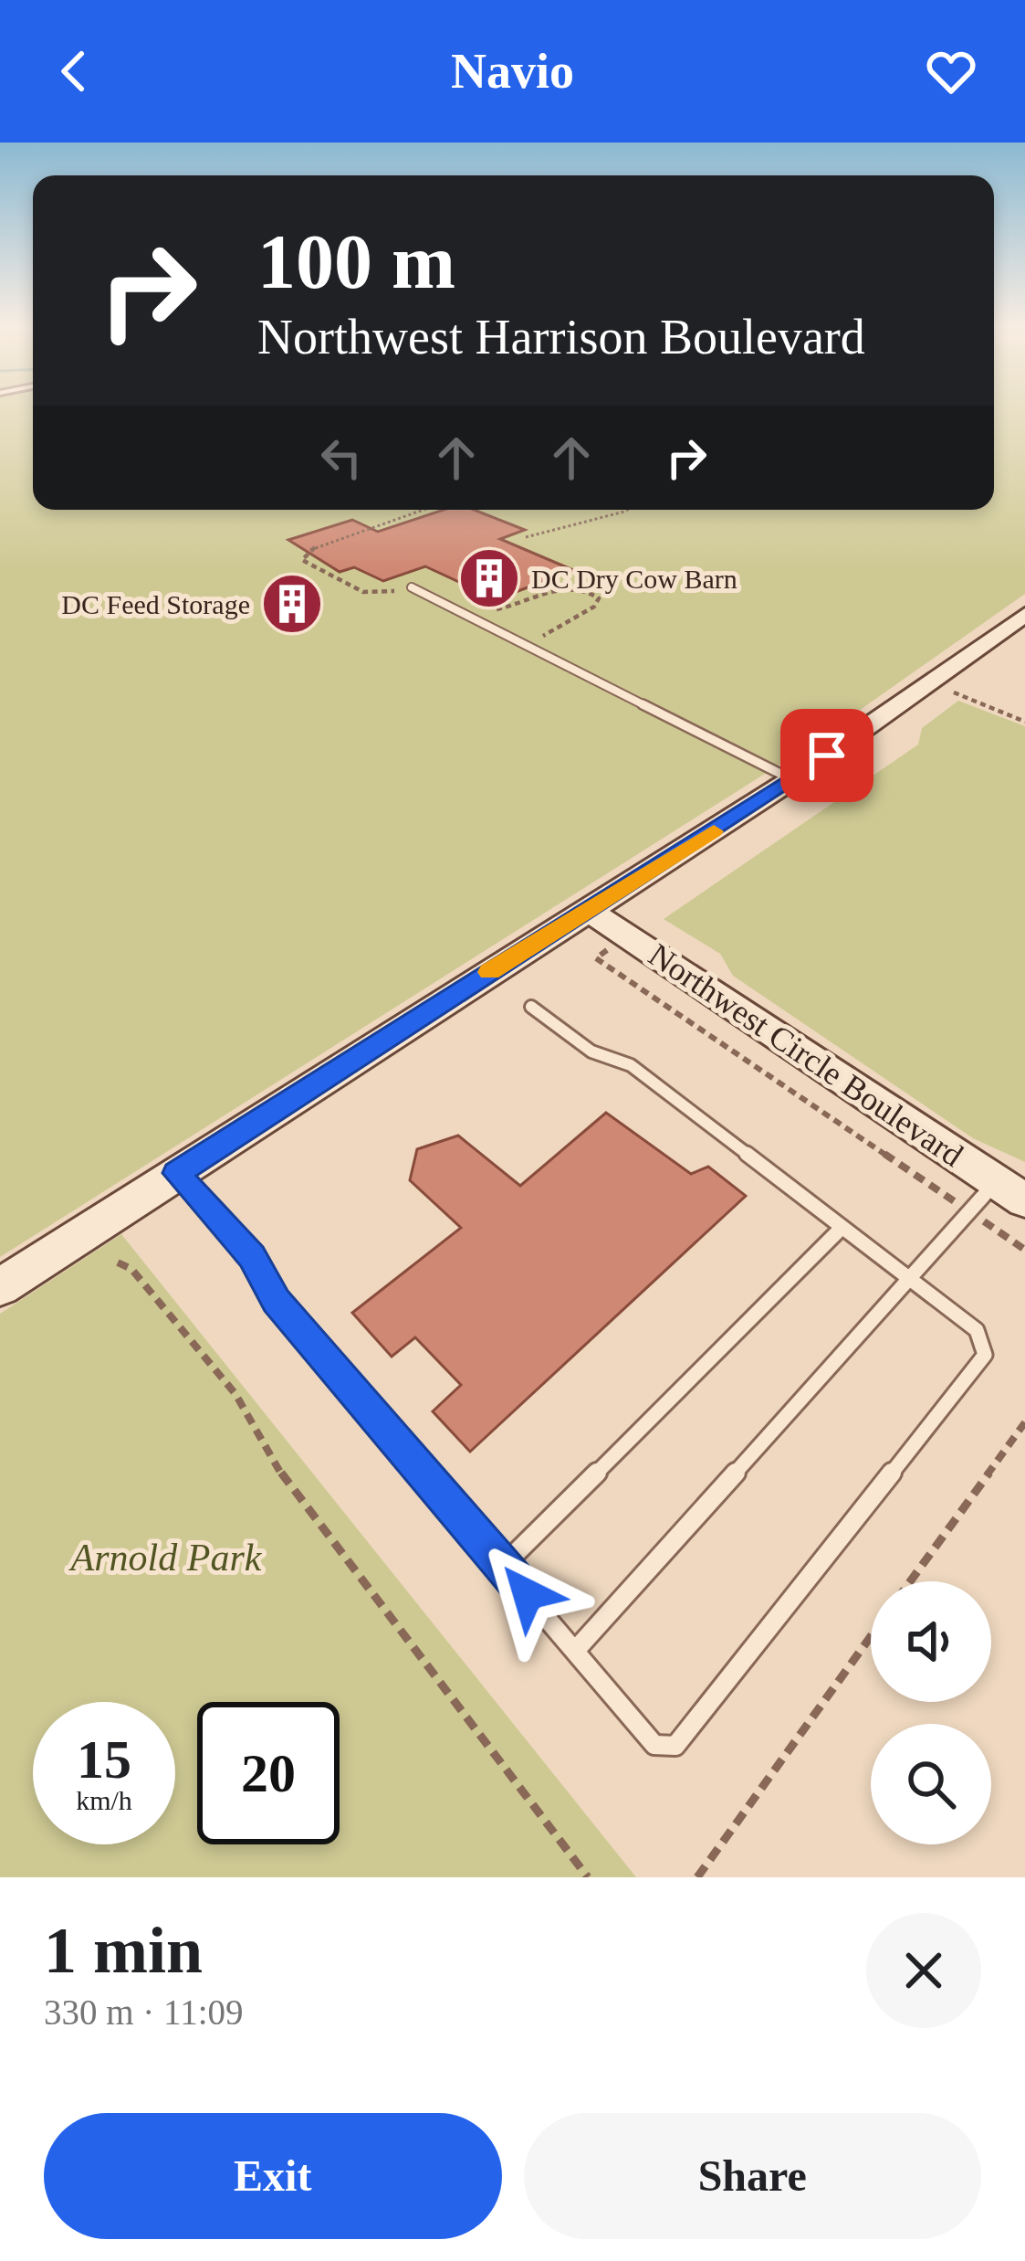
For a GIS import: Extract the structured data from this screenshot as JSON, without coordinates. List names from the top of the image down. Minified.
{"streets":{"main road":["Northwest Circle Boulevard"]},"parks":["Arnold Park"],"places":{"building":["DC Dry Cow Barn","DC Feed Storage"]},"page":{"header":"Navio","turn":["100 m","Northwest Harrison Boulevard"],"speed":"15 km/h","limit":"20","heading":["1 min","330 m · 11:09"],"buttons":["Exit","Share"]}}
